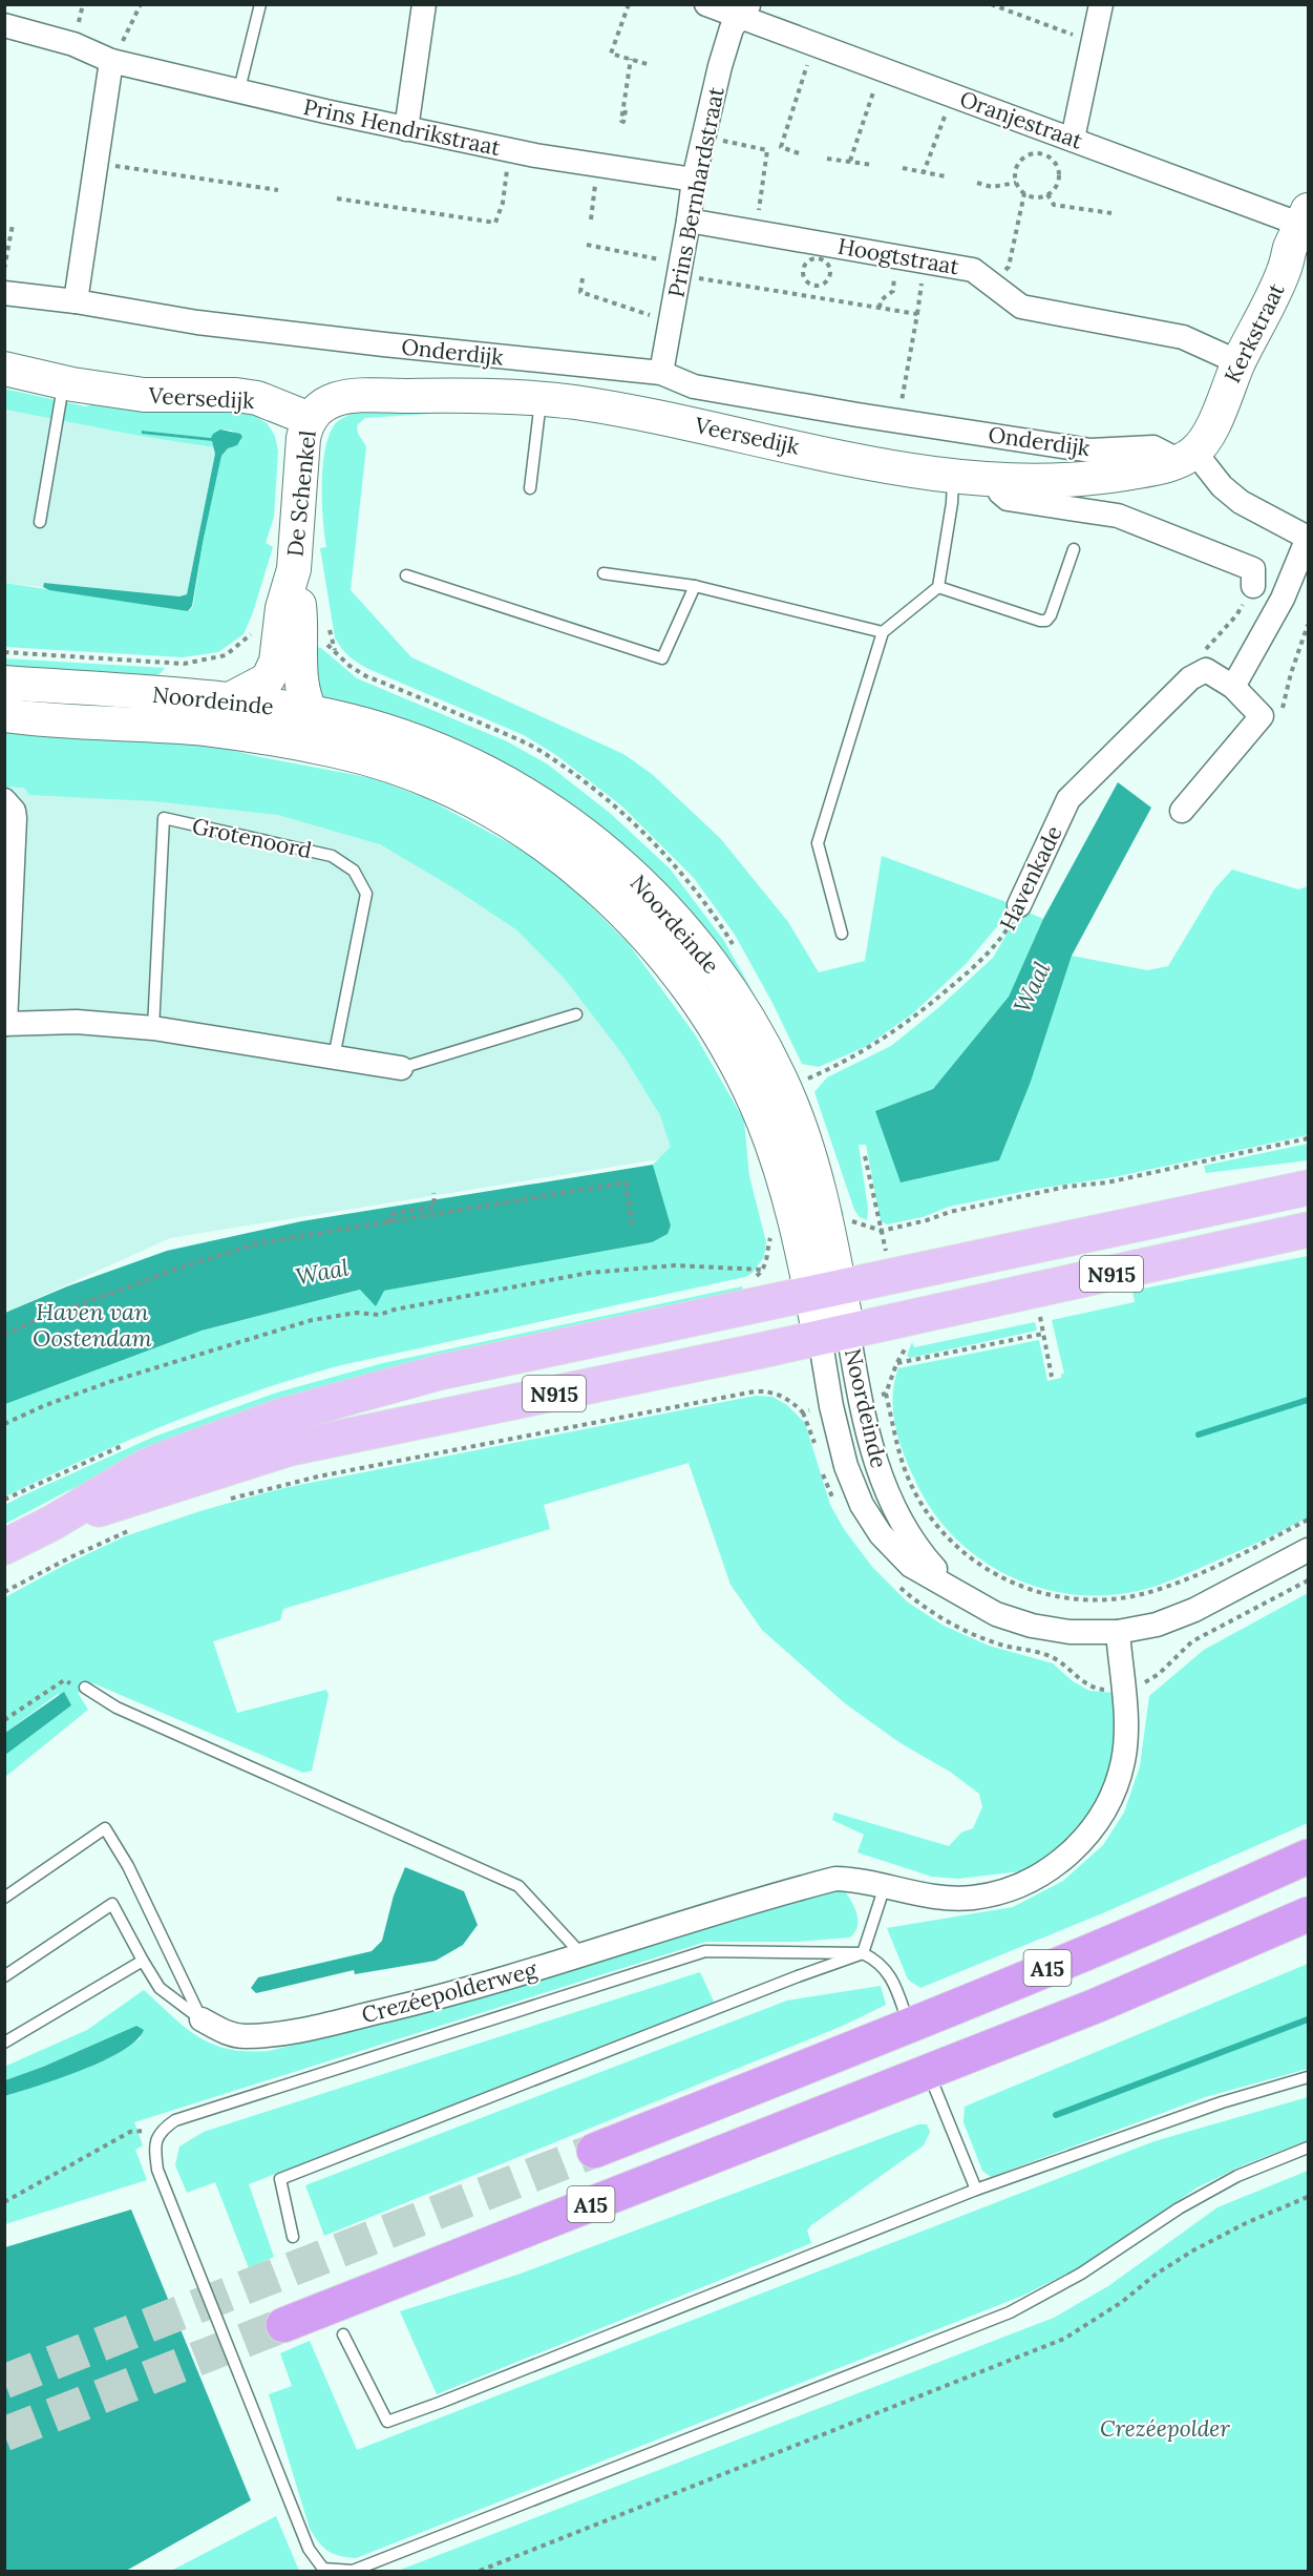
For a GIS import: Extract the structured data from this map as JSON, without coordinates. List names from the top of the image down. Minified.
{"streets":{"highway":["A15"],"main road":["Kerkstraat","Veersedijk","De Schenkel","Noordeinde","N915"],"street":["Oranjestraat","Prins Hendrikstraat","Prins Bernhardstraat","Hoogtstraat","Onderdijk","Havenkade","Crezéepolderweg"],"lane":["Grotenoord"]},"crossings":[["Oranjestraat","Prins Bernhardstraat"],["Oranjestraat","Kerkstraat"],["Prins Hendrikstraat","Prins Bernhardstraat"],["Prins Bernhardstraat","Hoogtstraat"],["Prins Bernhardstraat","Onderdijk"],["Hoogtstraat","Kerkstraat"],["Kerkstraat","Onderdijk"],["Kerkstraat","Veersedijk"],["Onderdijk","Veersedijk"],["Veersedijk","De Schenkel"],["De Schenkel","Noordeinde"],["Noordeinde","N915"],["Noordeinde","Crezéepolderweg"]],"water":["Waal","Haven van Oostendam"],"parks":["Crezéepolder"]}
